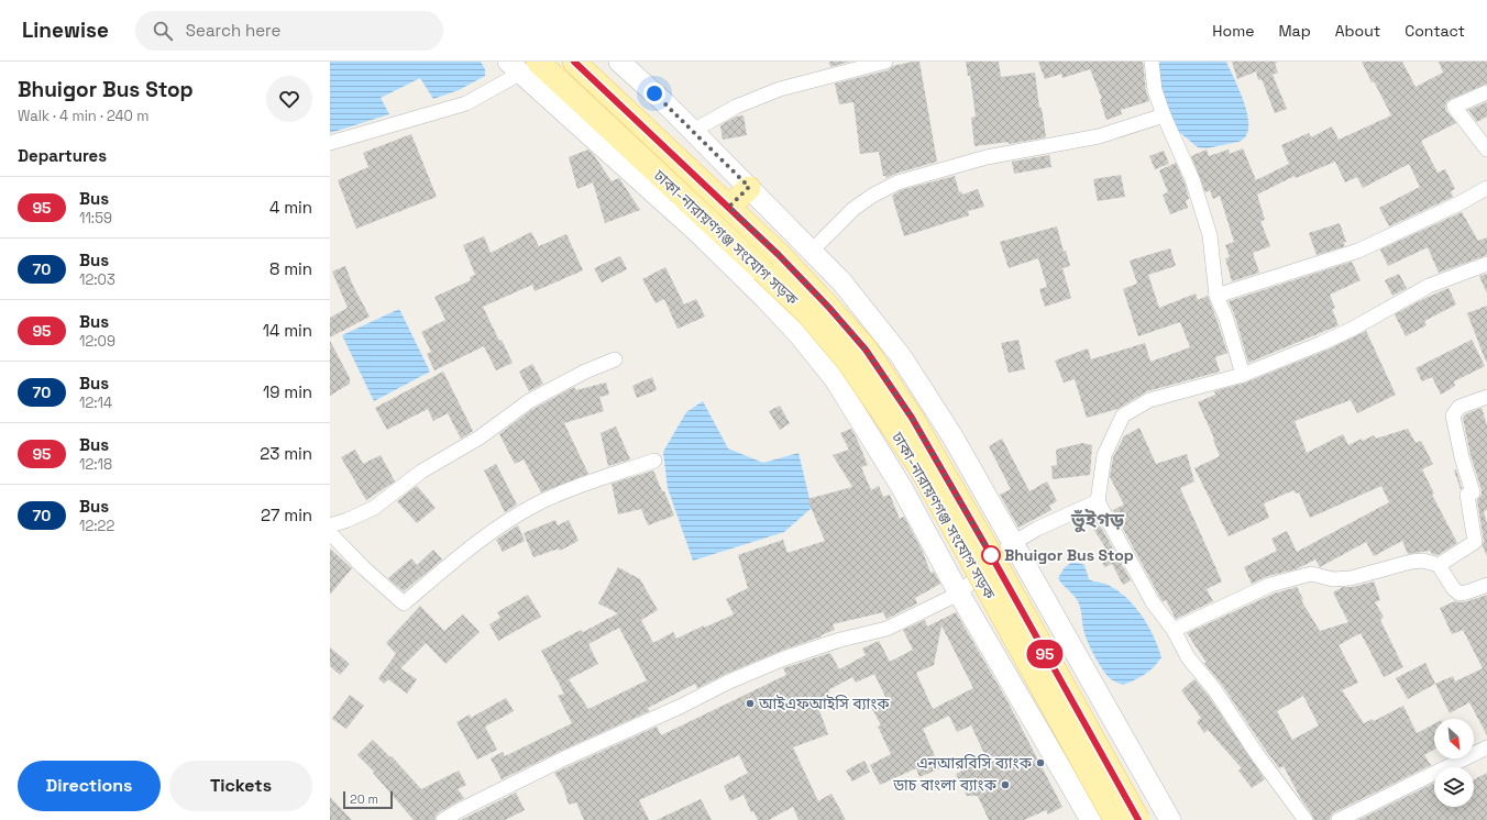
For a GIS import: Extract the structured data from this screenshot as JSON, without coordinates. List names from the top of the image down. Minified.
{"streets":{"main road":["ঢাকা-নারায়ণগঞ্জ সংযোগ সড়ক"]},"districts":["ভুঁইগড়"],"places":["Bhuigor Bus Stop","আইএফআইসি ব্যাংক","এনআরবিসি ব্যাংক","ডাচ বাংলা ব্যাংক"],"lines":["bus line 95"],"scale_bar":"20 m","north":"bottom right","page":{"header":"Linewise","search":"Search here","nav":["Home","Map","About","Contact"],"heading":[["Bhuigor Bus Stop","Walk · 4 min · 240 m"],"Departures"],"on_map":"95","list":[{"mark":"95","name":"Bus","note":"11:59","value":"4 min"},{"mark":"70","name":"Bus","note":"12:03","value":"8 min"},{"mark":"95","name":"Bus","note":"12:09","value":"14 min"},{"mark":"70","name":"Bus","note":"12:14","value":"19 min"},{"mark":"95","name":"Bus","note":"12:18","value":"23 min"},{"mark":"70","name":"Bus","note":"12:22","value":"27 min"}],"buttons":["Directions","Tickets"],"scale":"20 m"}}
